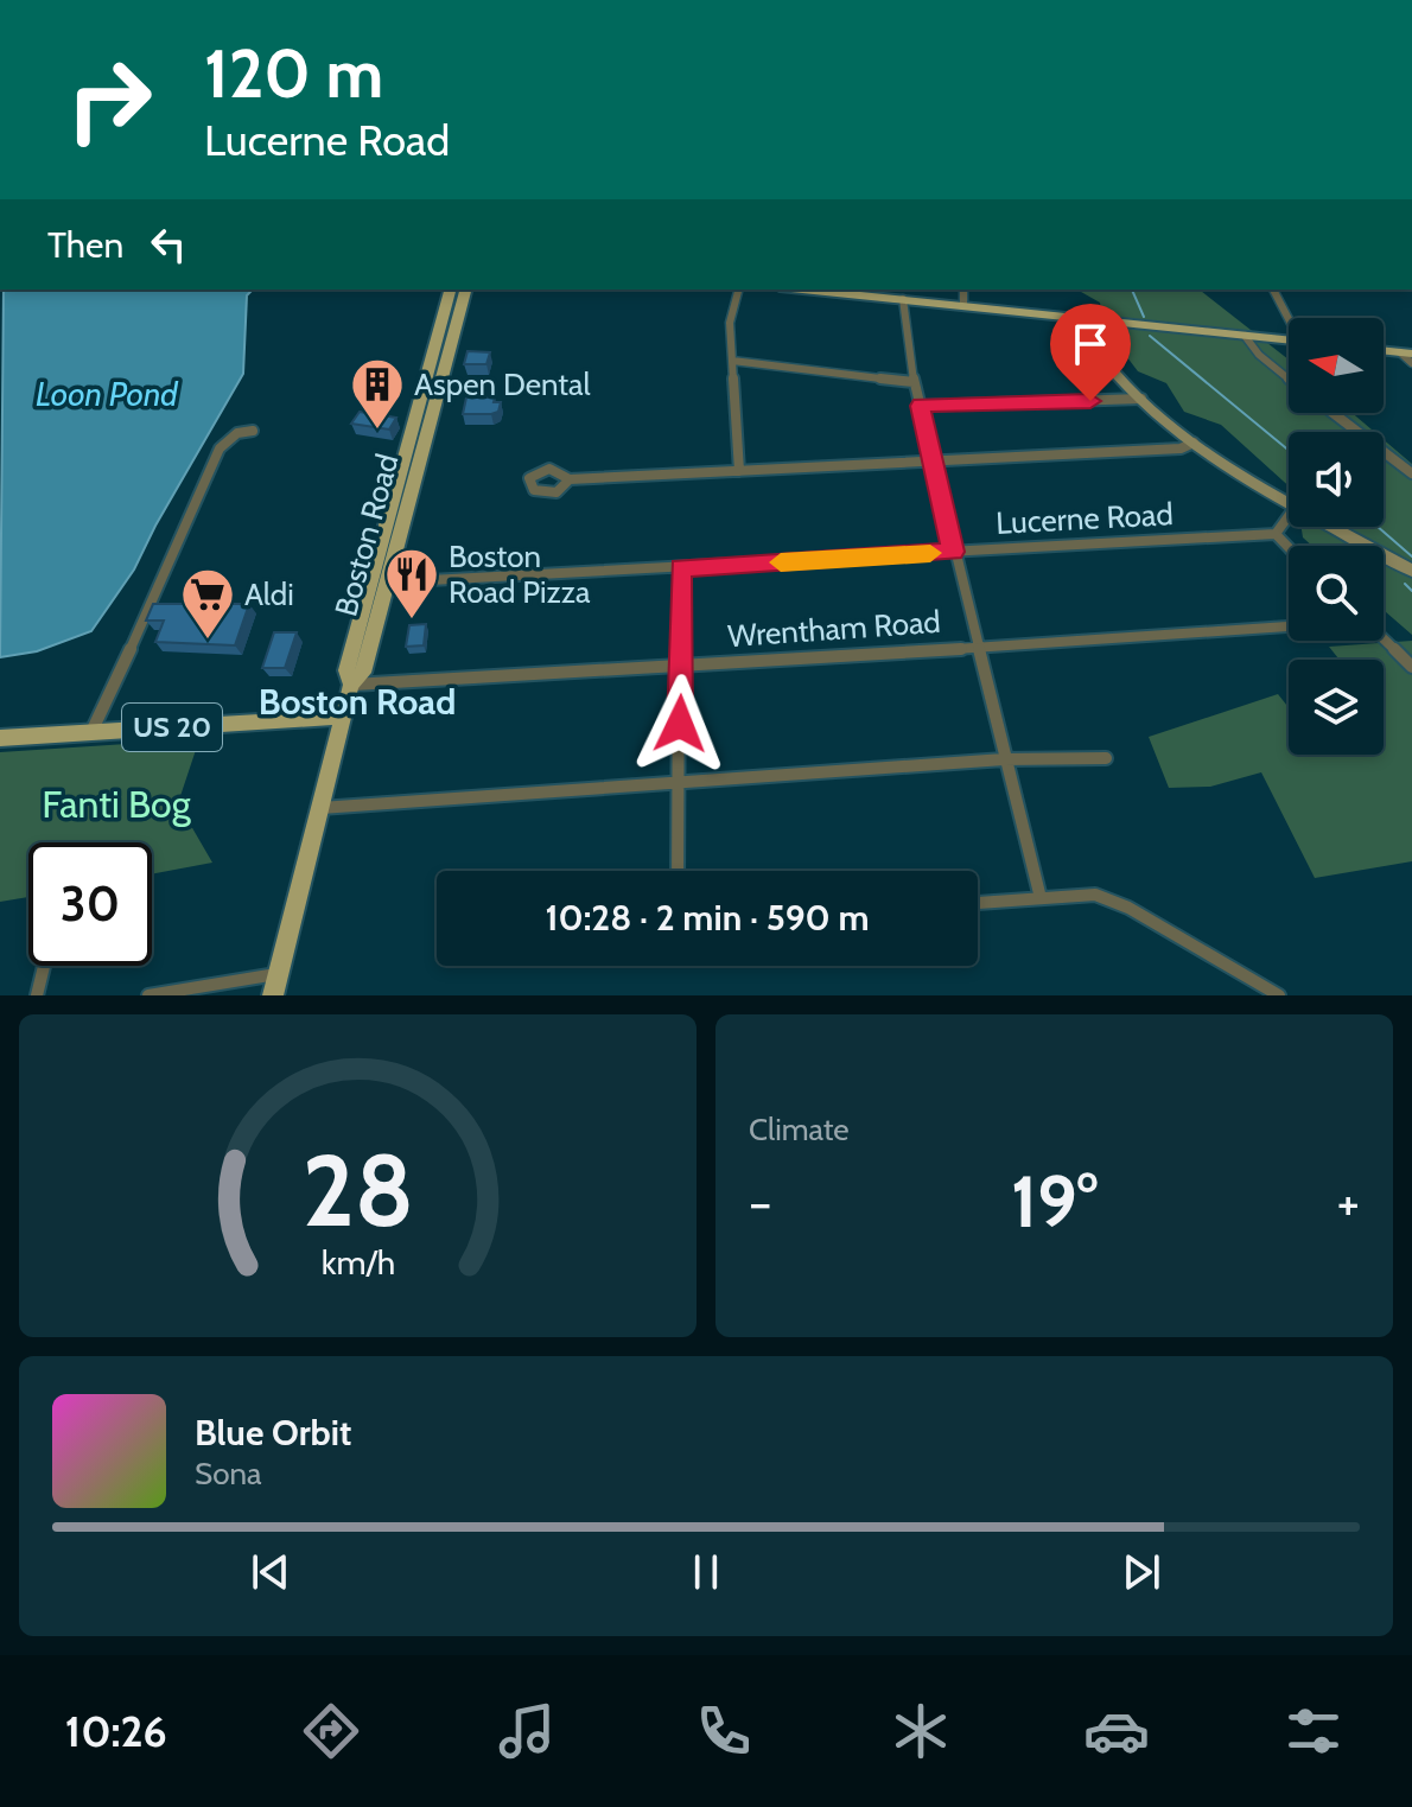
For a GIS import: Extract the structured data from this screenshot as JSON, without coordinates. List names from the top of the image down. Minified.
{"streets":{"main road":["Boston Road","US 20"],"street":["Lucerne Road","Wrentham Road"]},"crossings":[["Lucerne Road","Boston Road"],["Boston Road","Wrentham Road"],["Boston Road","US 20"]],"districts":["Boston Road"],"water":["Loon Pond"],"parks":["Fanti Bog"],"places":{"building":["Aspen Dental"],"restaurant":["Boston Road Pizza"],"supermarket":["Aldi"]},"north":"left","page":{"turn":["120 m","Lucerne Road"],"then":"Then","limit":"30","trip":"10:28 · 2 min · 590 m","tile":"Climate","heat":["−","19°","+"],"song":["Blue Orbit","Sona"],"tabs":"10:26","gauge":["28","km/h"]}}
